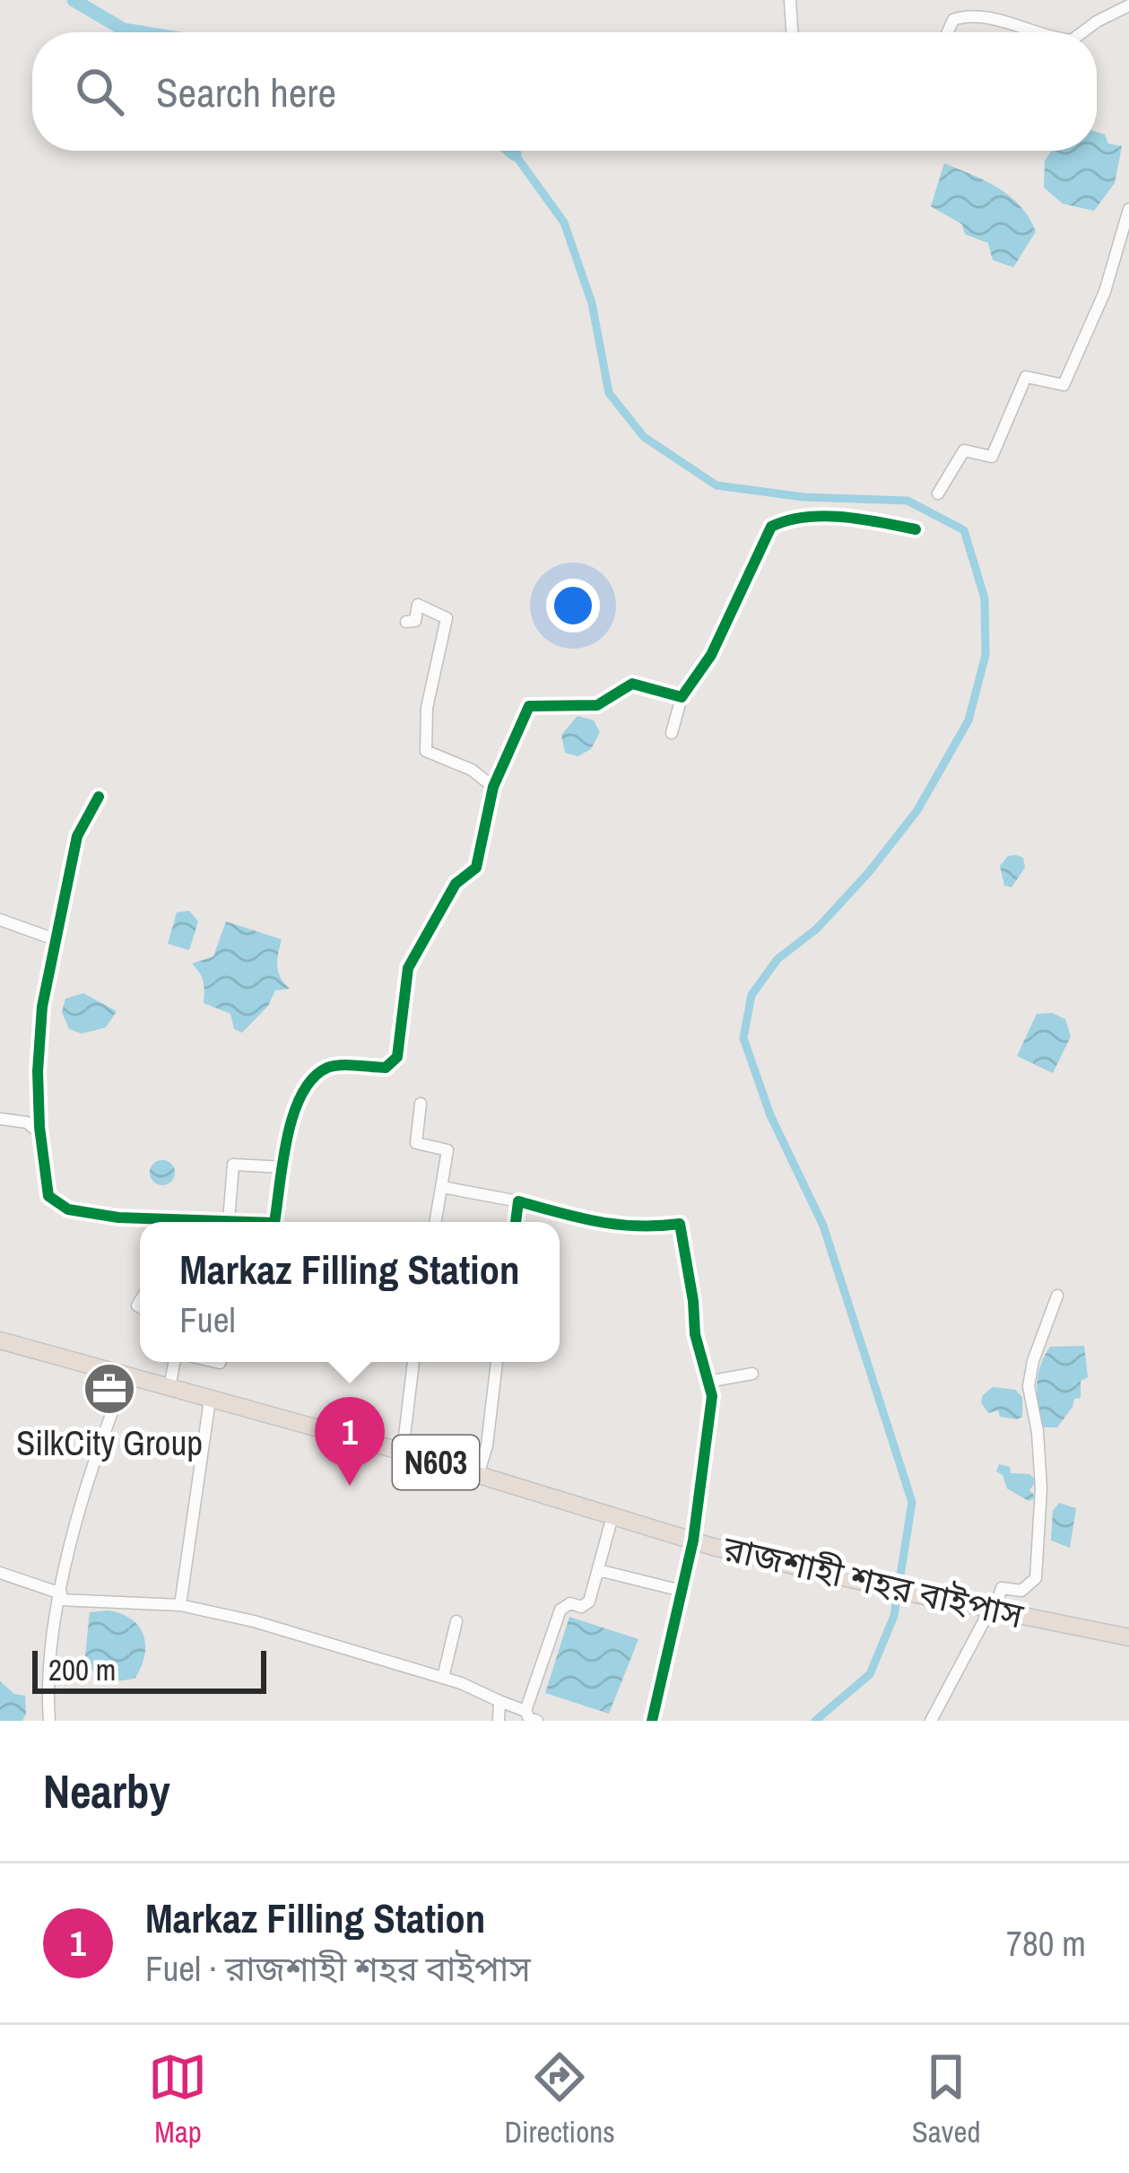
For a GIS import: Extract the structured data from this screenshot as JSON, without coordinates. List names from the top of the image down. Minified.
{"streets":{"highway":["N603","রাজশাহী শহর বাইপাস"]},"places":{"office":["SilkCity Group"]},"scale_bar":"200 m","page":{"search":"Search here","popup":["Markaz Filling Station","Fuel"],"pins":"1","scale":"200 m","heading":"Nearby","list":[{"mark":"1","name":"Markaz Filling Station","note":"Fuel · রাজশাহী শহর বাইপাস","value":"780 m"}],"nav":["Map","Directions","Saved"]}}
